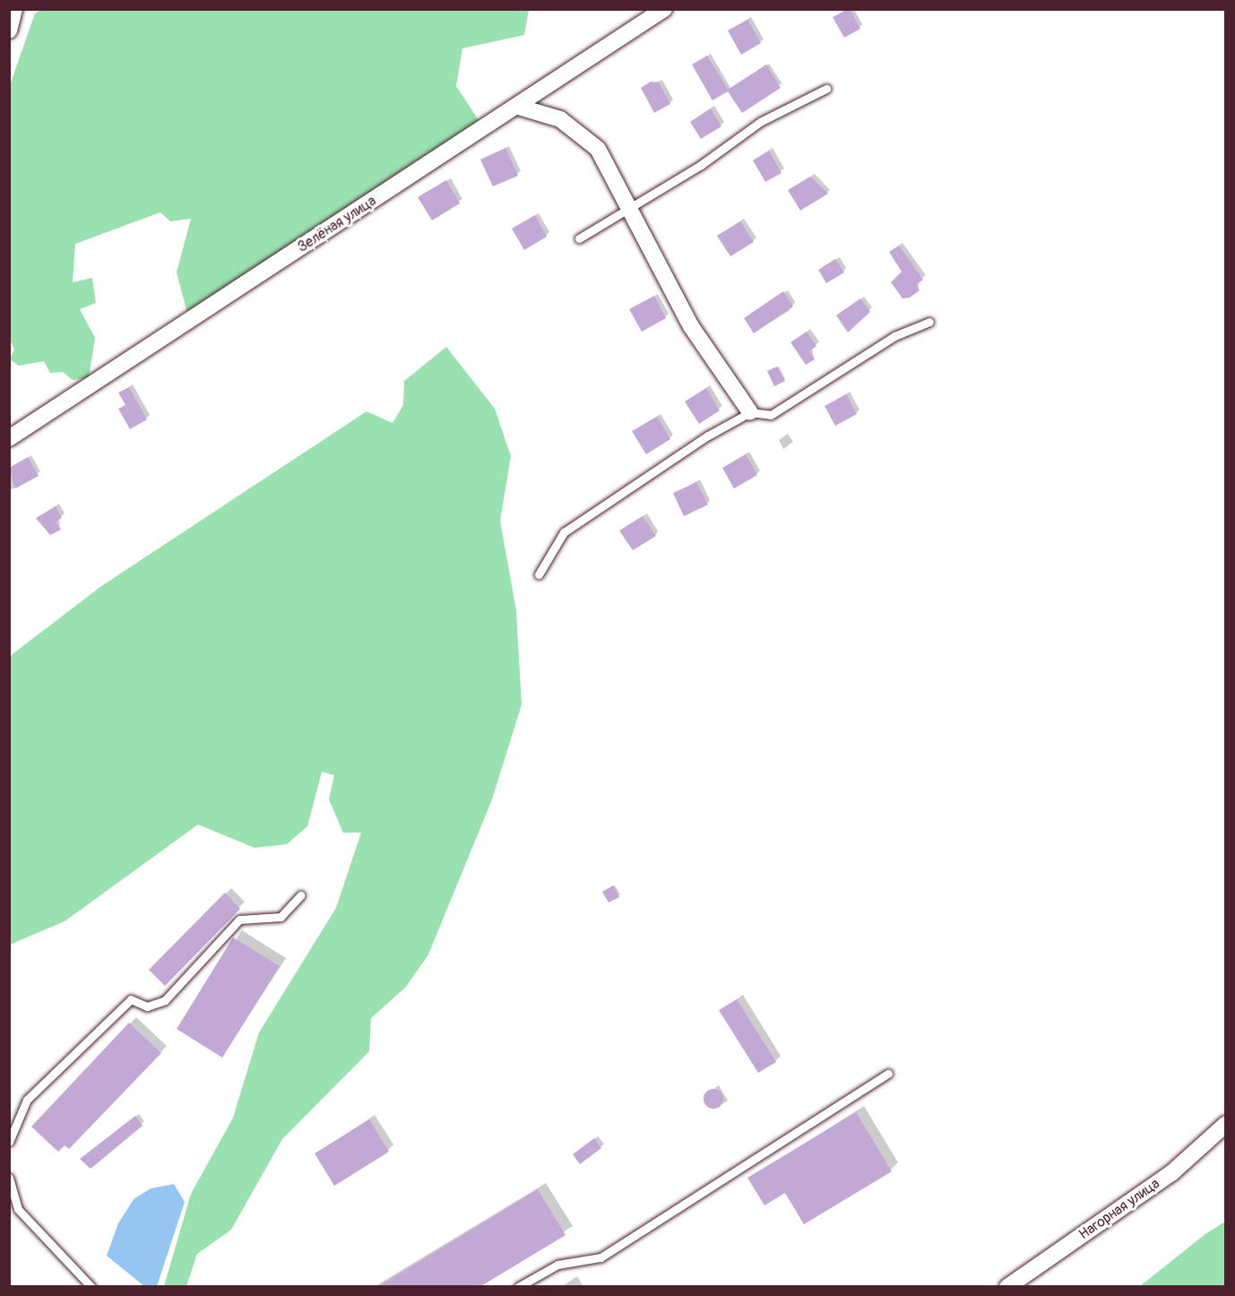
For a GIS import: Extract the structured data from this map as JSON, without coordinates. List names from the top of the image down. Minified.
{"streets":{"street":["Зелёная улица","Нагорная улица"]}}
